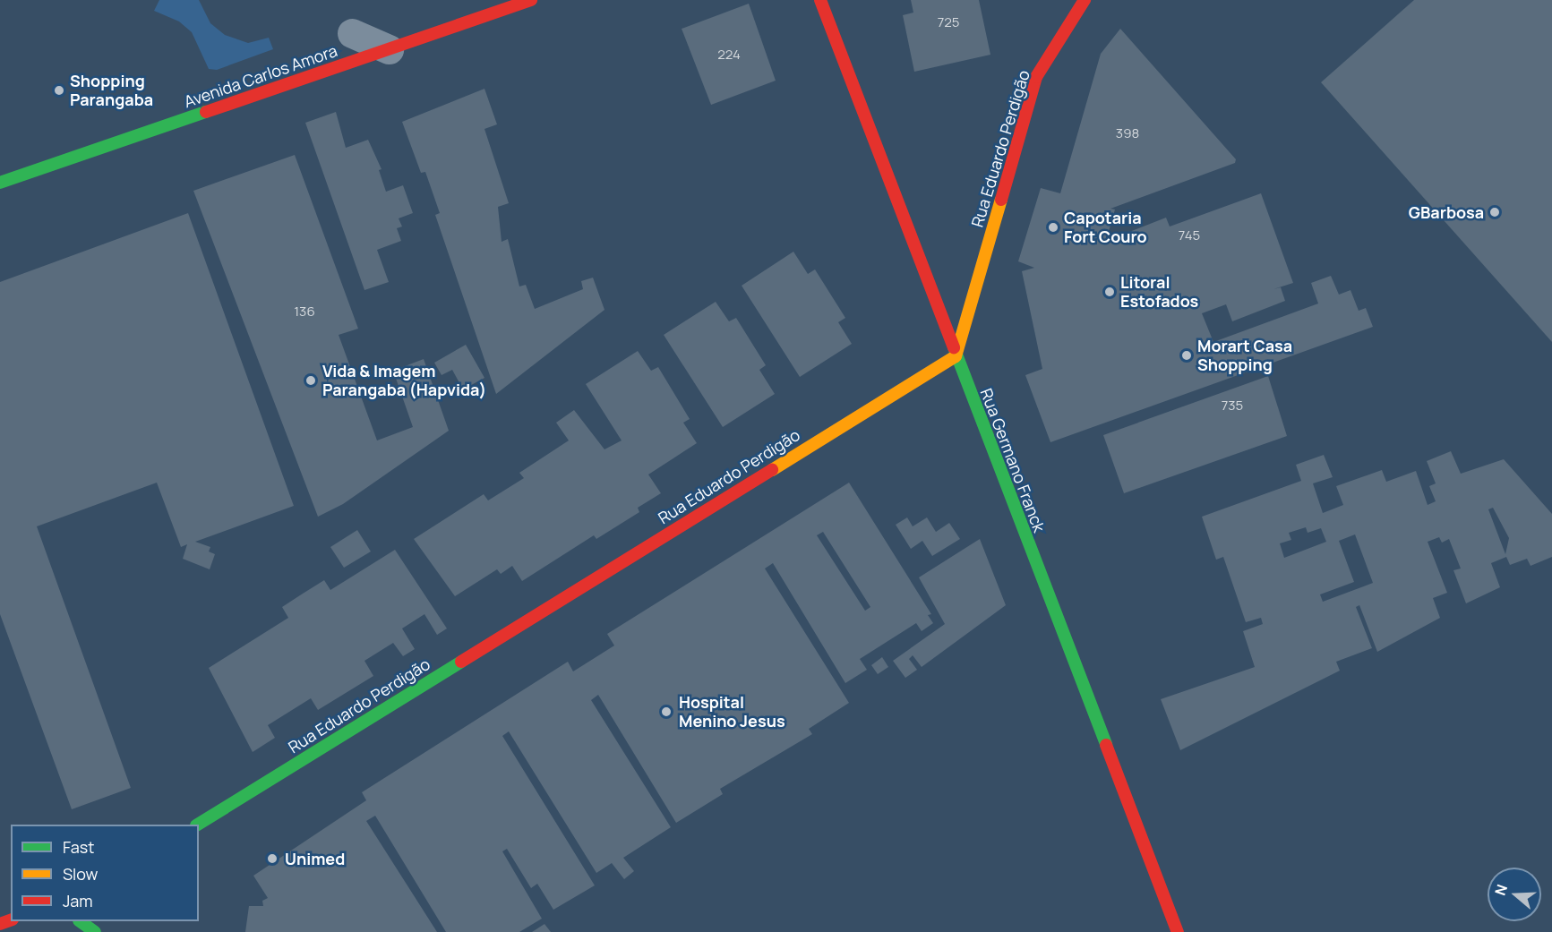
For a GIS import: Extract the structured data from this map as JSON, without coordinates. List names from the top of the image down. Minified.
{"streets":{"main road":["Avenida Carlos Amora","Rua Eduardo Perdigão","Rua Germano Franck"]},"crossings":[["Rua Eduardo Perdigão","Rua Germano Franck"]],"places":["Shopping Parangaba","GBarbosa","Capotaria Fort Couro","Litoral Estofados","Morart Casa Shopping","Vida & Imagem Parangaba (Hapvida)","Hospital Menino Jesus","Unimed"],"house_numbers":["725","224","398","745","136","735"],"legend":["Fast","Slow","Jam"],"north":"left"}
